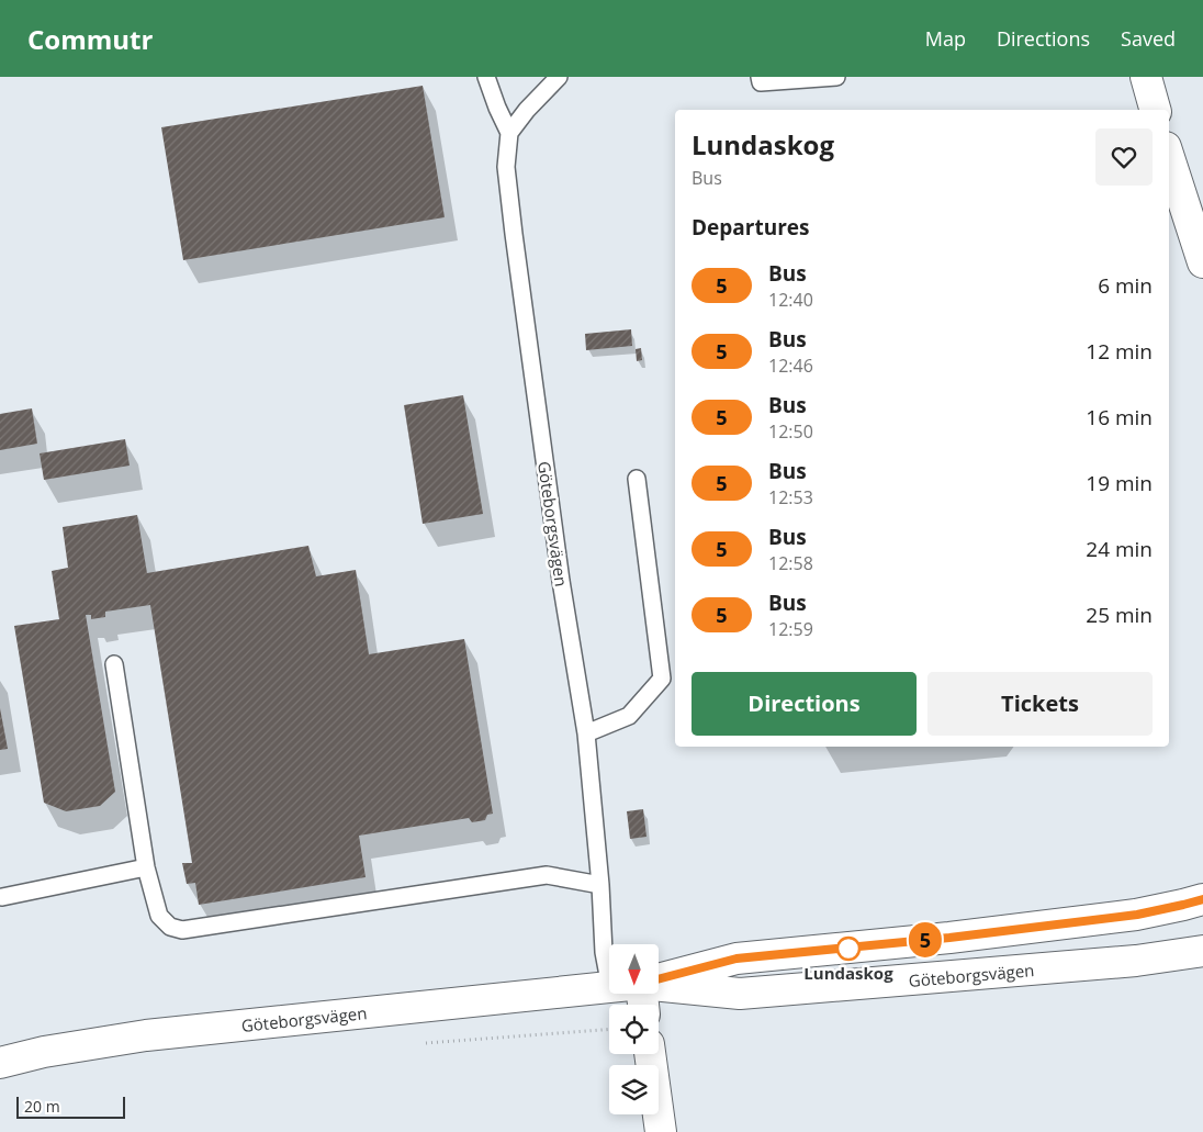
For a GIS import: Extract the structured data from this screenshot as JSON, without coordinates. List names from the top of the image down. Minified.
{"streets":{"street":["Göteborgsvägen"]},"places":["Lundaskog"],"lines":["bus line 5"],"scale_bar":"20 m","north":"bottom","page":{"header":"Commutr","nav":["Map","Directions","Saved"],"on_map":"5","heading":[["Lundaskog","Bus"],"Departures"],"list":[{"mark":"5","name":"Bus","note":"12:40","value":"6 min"},{"mark":"5","name":"Bus","note":"12:46","value":"12 min"},{"mark":"5","name":"Bus","note":"12:50","value":"16 min"},{"mark":"5","name":"Bus","note":"12:53","value":"19 min"},{"mark":"5","name":"Bus","note":"12:58","value":"24 min"},{"mark":"5","name":"Bus","note":"12:59","value":"25 min"}],"buttons":["Directions","Tickets"],"scale":"20 m"}}
